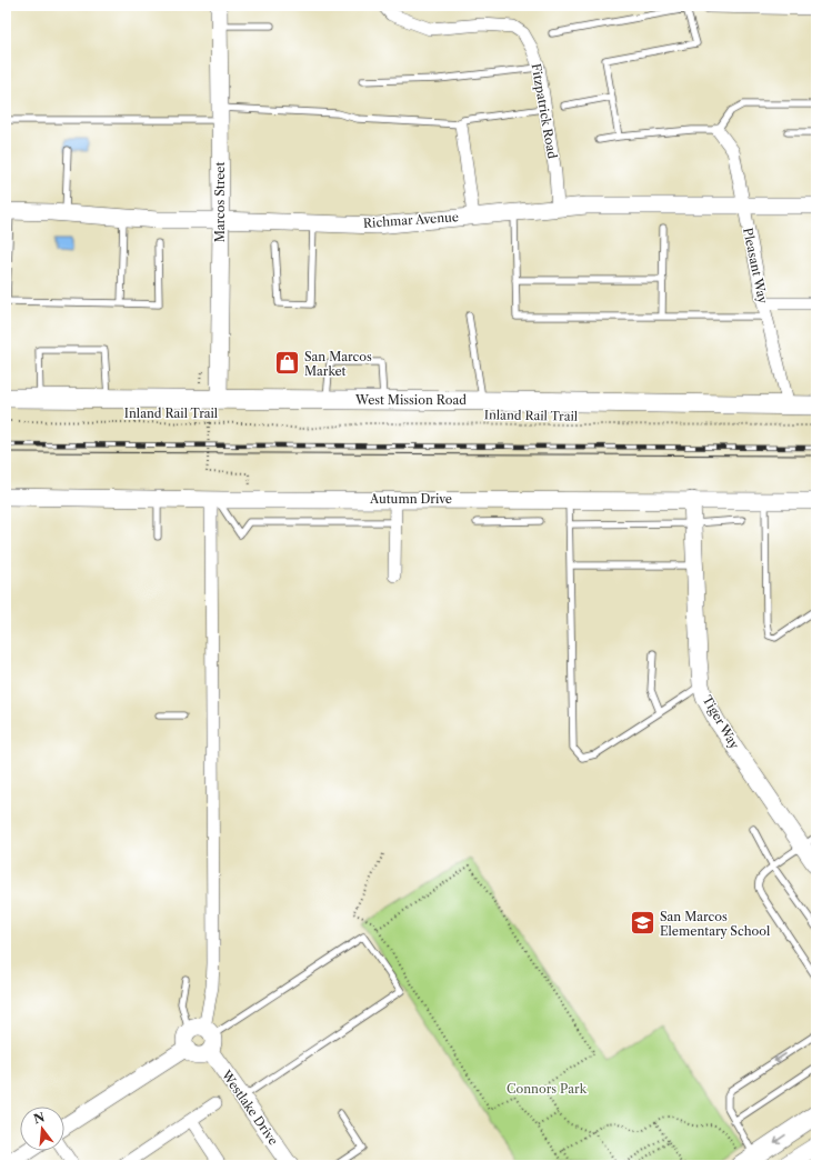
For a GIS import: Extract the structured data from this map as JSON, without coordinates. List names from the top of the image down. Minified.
{"streets":{"main road":["West Mission Road"],"street":["Fitzpatrick Road","Marcos Street","Richmar Avenue","Pleasant Way","Autumn Drive","Tiger Way","Westlake Drive"],"path":["Inland Rail Trail"]},"crossings":[["Fitzpatrick Road","Richmar Avenue"],["Marcos Street","Richmar Avenue"],["Marcos Street","West Mission Road"],["Richmar Avenue","Pleasant Way"],["Pleasant Way","West Mission Road"],["Autumn Drive","Tiger Way"]],"parks":["Connors Park"],"places":{"shop":["San Marcos Market"],"school or university":["San Marcos Elementary School"]},"north":"top"}
